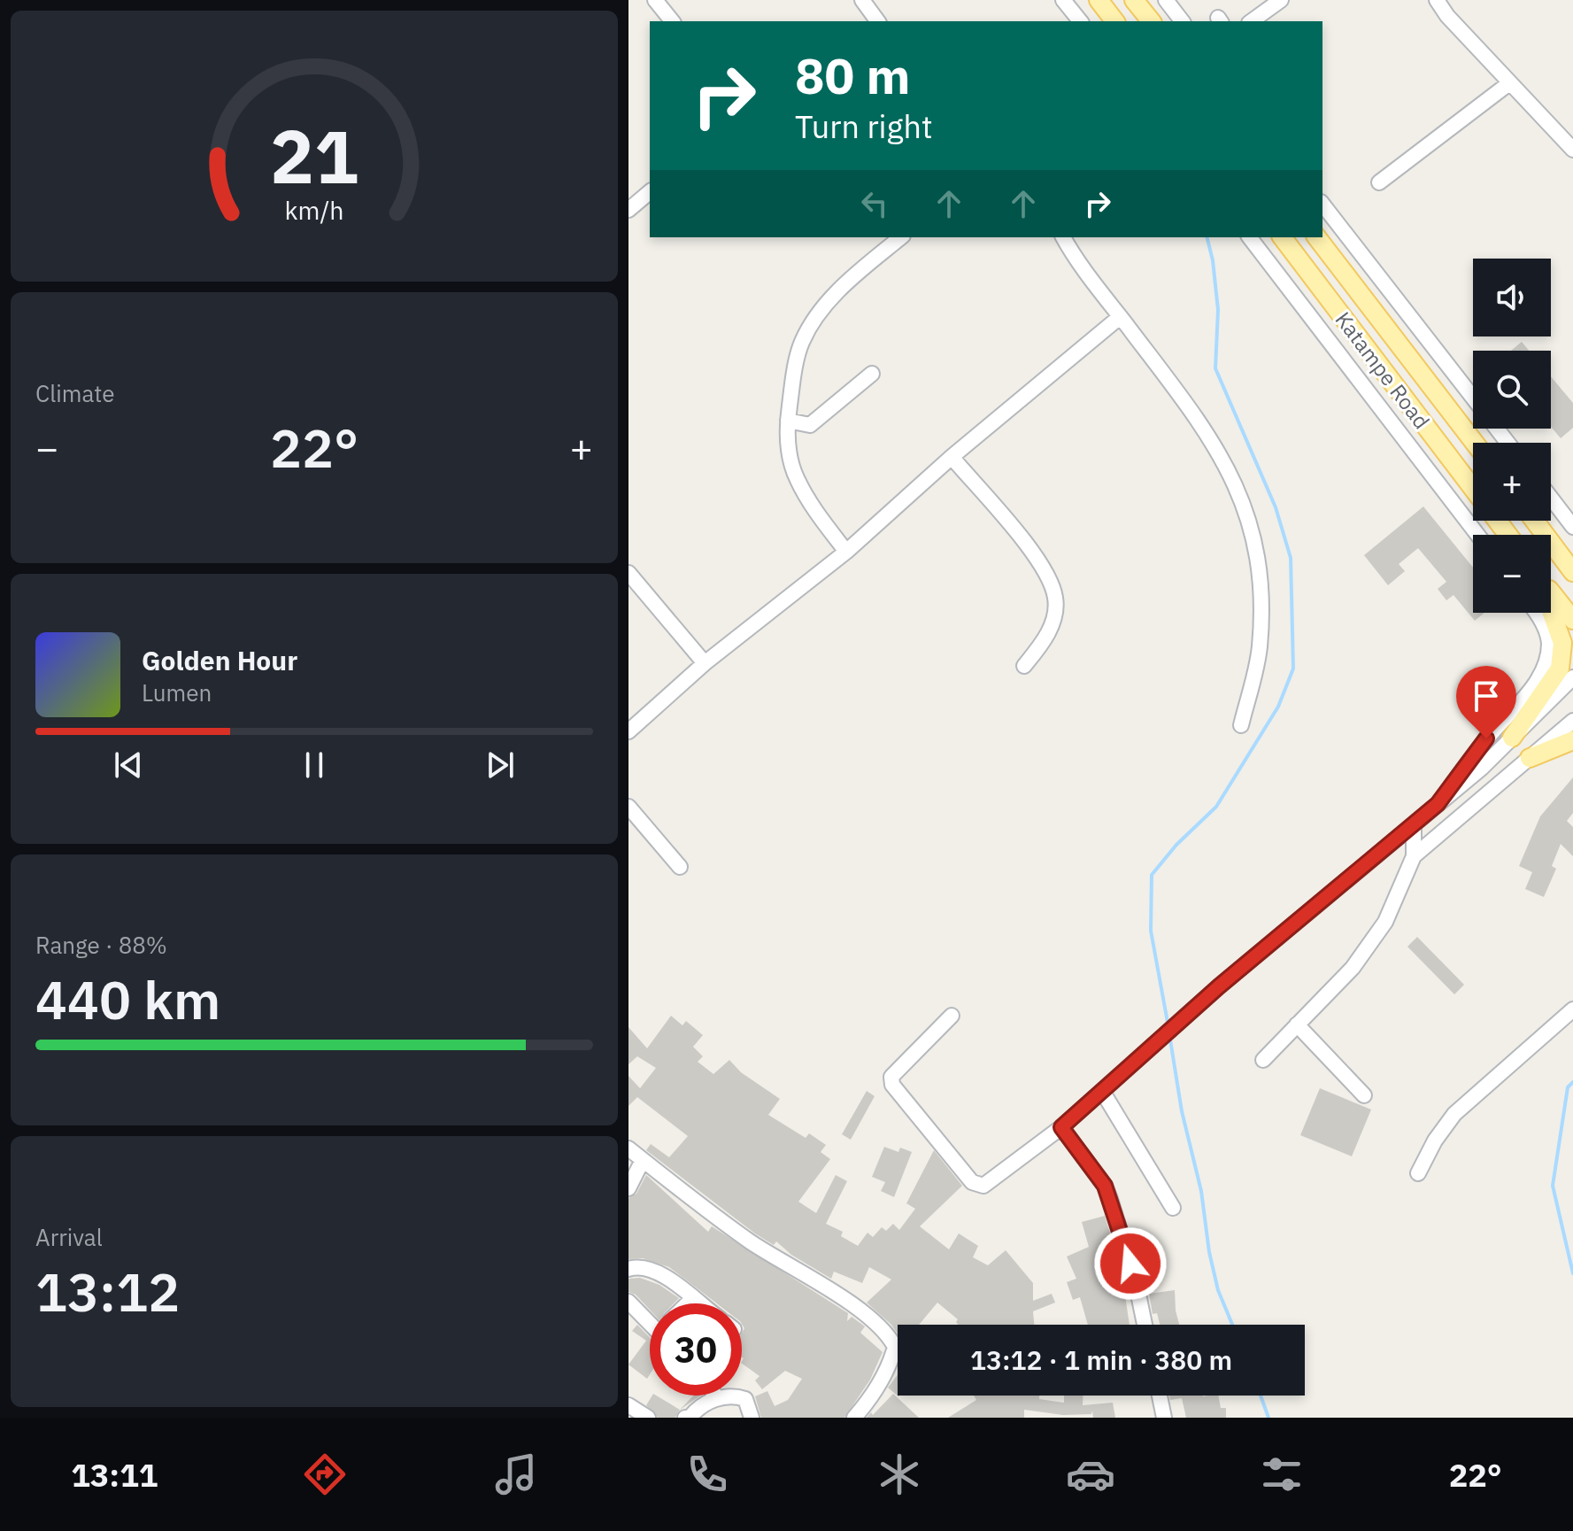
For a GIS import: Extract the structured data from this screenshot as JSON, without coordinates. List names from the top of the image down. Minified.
{"streets":{"main road":["Katampe Road"]},"page":{"turn":["80 m","Turn right"],"map_buttons":["+","−"],"tile":["Climate",["Range · 88%","440 km"],["Arrival","13:12"]],"heat":["−","22°","+"],"song":["Golden Hour","Lumen"],"limit":"30","trip":"13:12 · 1 min · 380 m","tabs":["13:11","22°"],"gauge":["21","km/h"]}}
